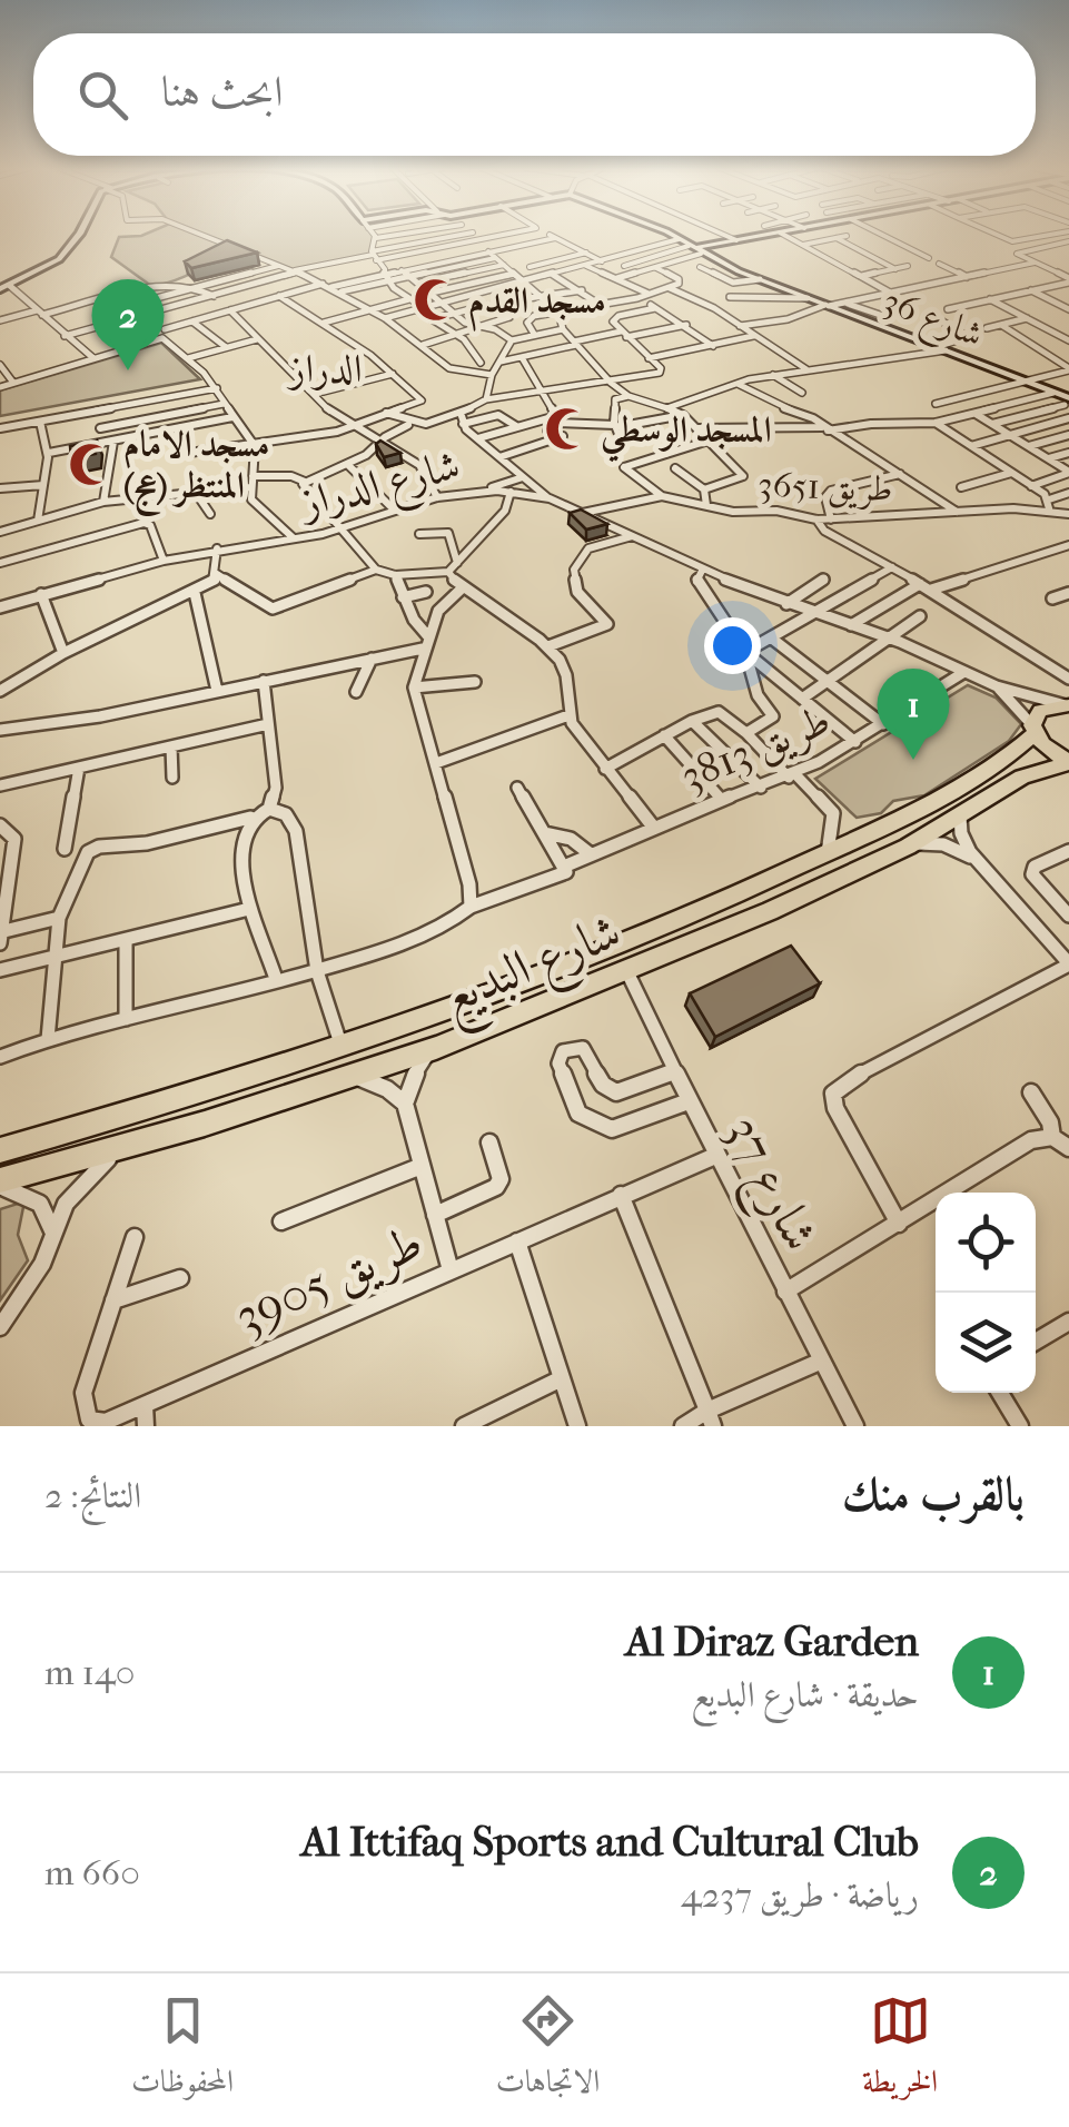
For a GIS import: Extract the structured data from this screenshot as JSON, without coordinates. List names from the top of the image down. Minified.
{"streets":{"main road":["شارع البديع"],"street":["شارع 36","شارع الدراز","طريق 3651","طريق 3813","شارع 37","طريق 3905"]},"crossings":[["شارع الدراز","طريق 3651"],["شارع الدراز","طريق 3813"],["شارع الدراز","شارع البديع"],["شارع البديع","شارع 37"],["شارع 37","طريق 3905"]],"districts":["الدراز"],"places":{"mosque":["مسجد القدم","المسجد الوسطي","مسجد الامام المنتظر (عج)"]},"page":{"search":"ابحث هنا","pins":["2","1"],"heading":["بالقرب منك","النتائج: 2"],"list":[{"mark":"1","name":"Al Diraz Garden","note":"حديقة · شارع البديع","value":"140 m"},{"mark":"2","name":"Al Ittifaq Sports and Cultural Club","note":"رياضة · طريق 4237","value":"660 m"}],"nav":["الخريطة","الاتجاهات","المحفوظات"]}}
